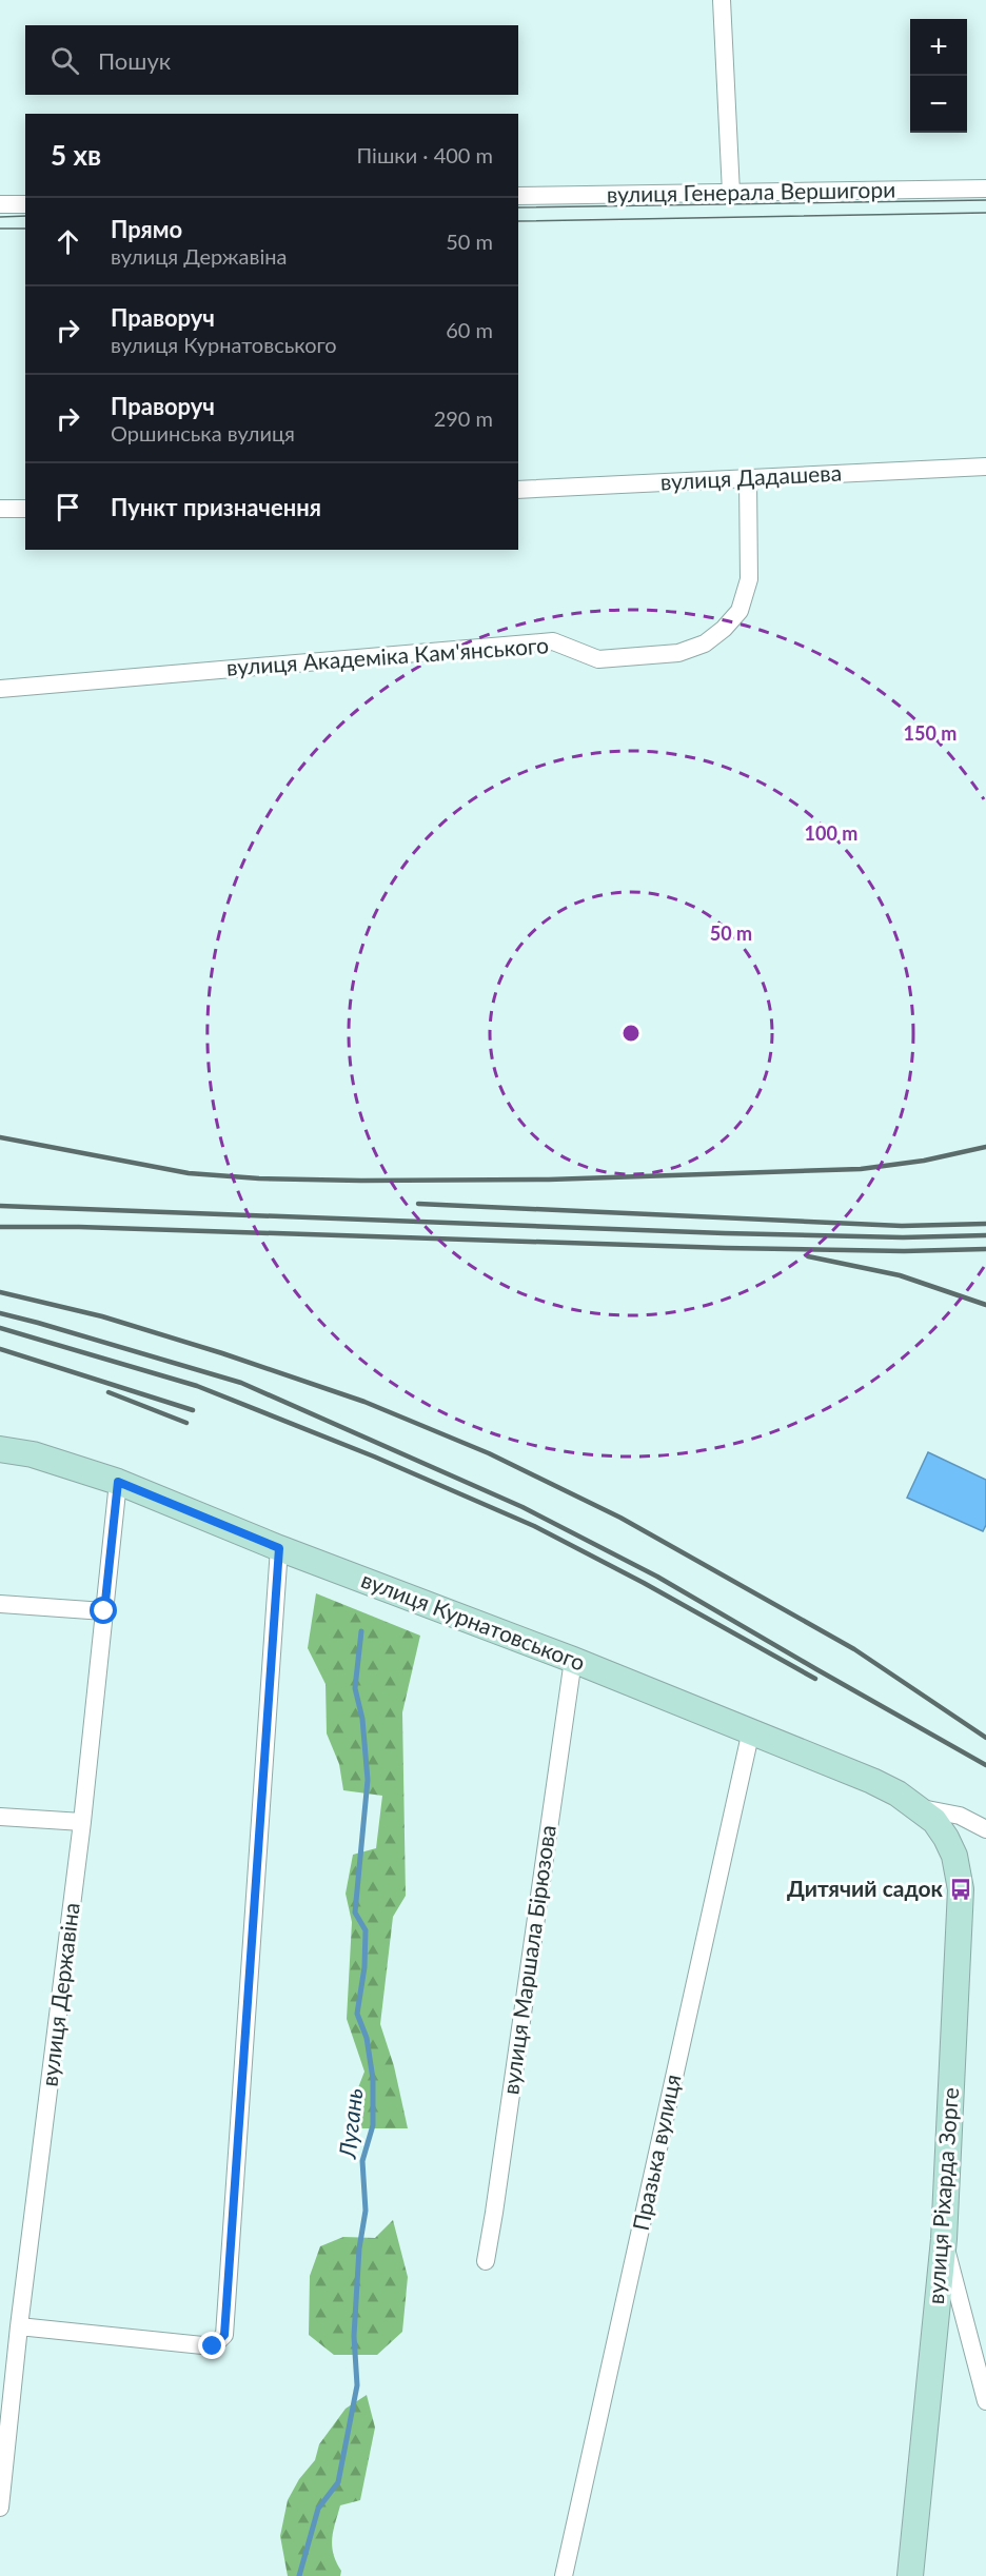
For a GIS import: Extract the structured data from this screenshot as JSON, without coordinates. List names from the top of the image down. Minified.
{"streets":{"street":["вулиця Генерала Вершигори","вулиця Дадашева","вулиця Академіка Кам'янського","вулиця Курнатовського","вулиця Маршала Бірюзова","вулиця Державіна","Празька вулиця","вулиця Ріхарда Зорге"]},"crossings":[["вулиця Дадашева","вулиця Академіка Кам'янського"],["вулиця Курнатовського","вулиця Маршала Бірюзова"],["вулиця Курнатовського","вулиця Державіна"],["вулиця Курнатовського","Празька вулиця"],["вулиця Курнатовського","вулиця Ріхарда Зорге"]],"water":["Лугань"],"places":{"bus stop":["Дитячий садок"]},"page":{"map_buttons":["+","−"],"search":"Пошук","heading":["5 хв","Пішки · 400 m"],"list":[["Прямо","вулиця Державіна","50 m"],["Праворуч","вулиця Курнатовського","60 m"],["Праворуч","Оршинська вулиця","290 m"],"Пункт призначення"]},"rings":["150 m","100 m","50 m"]}
